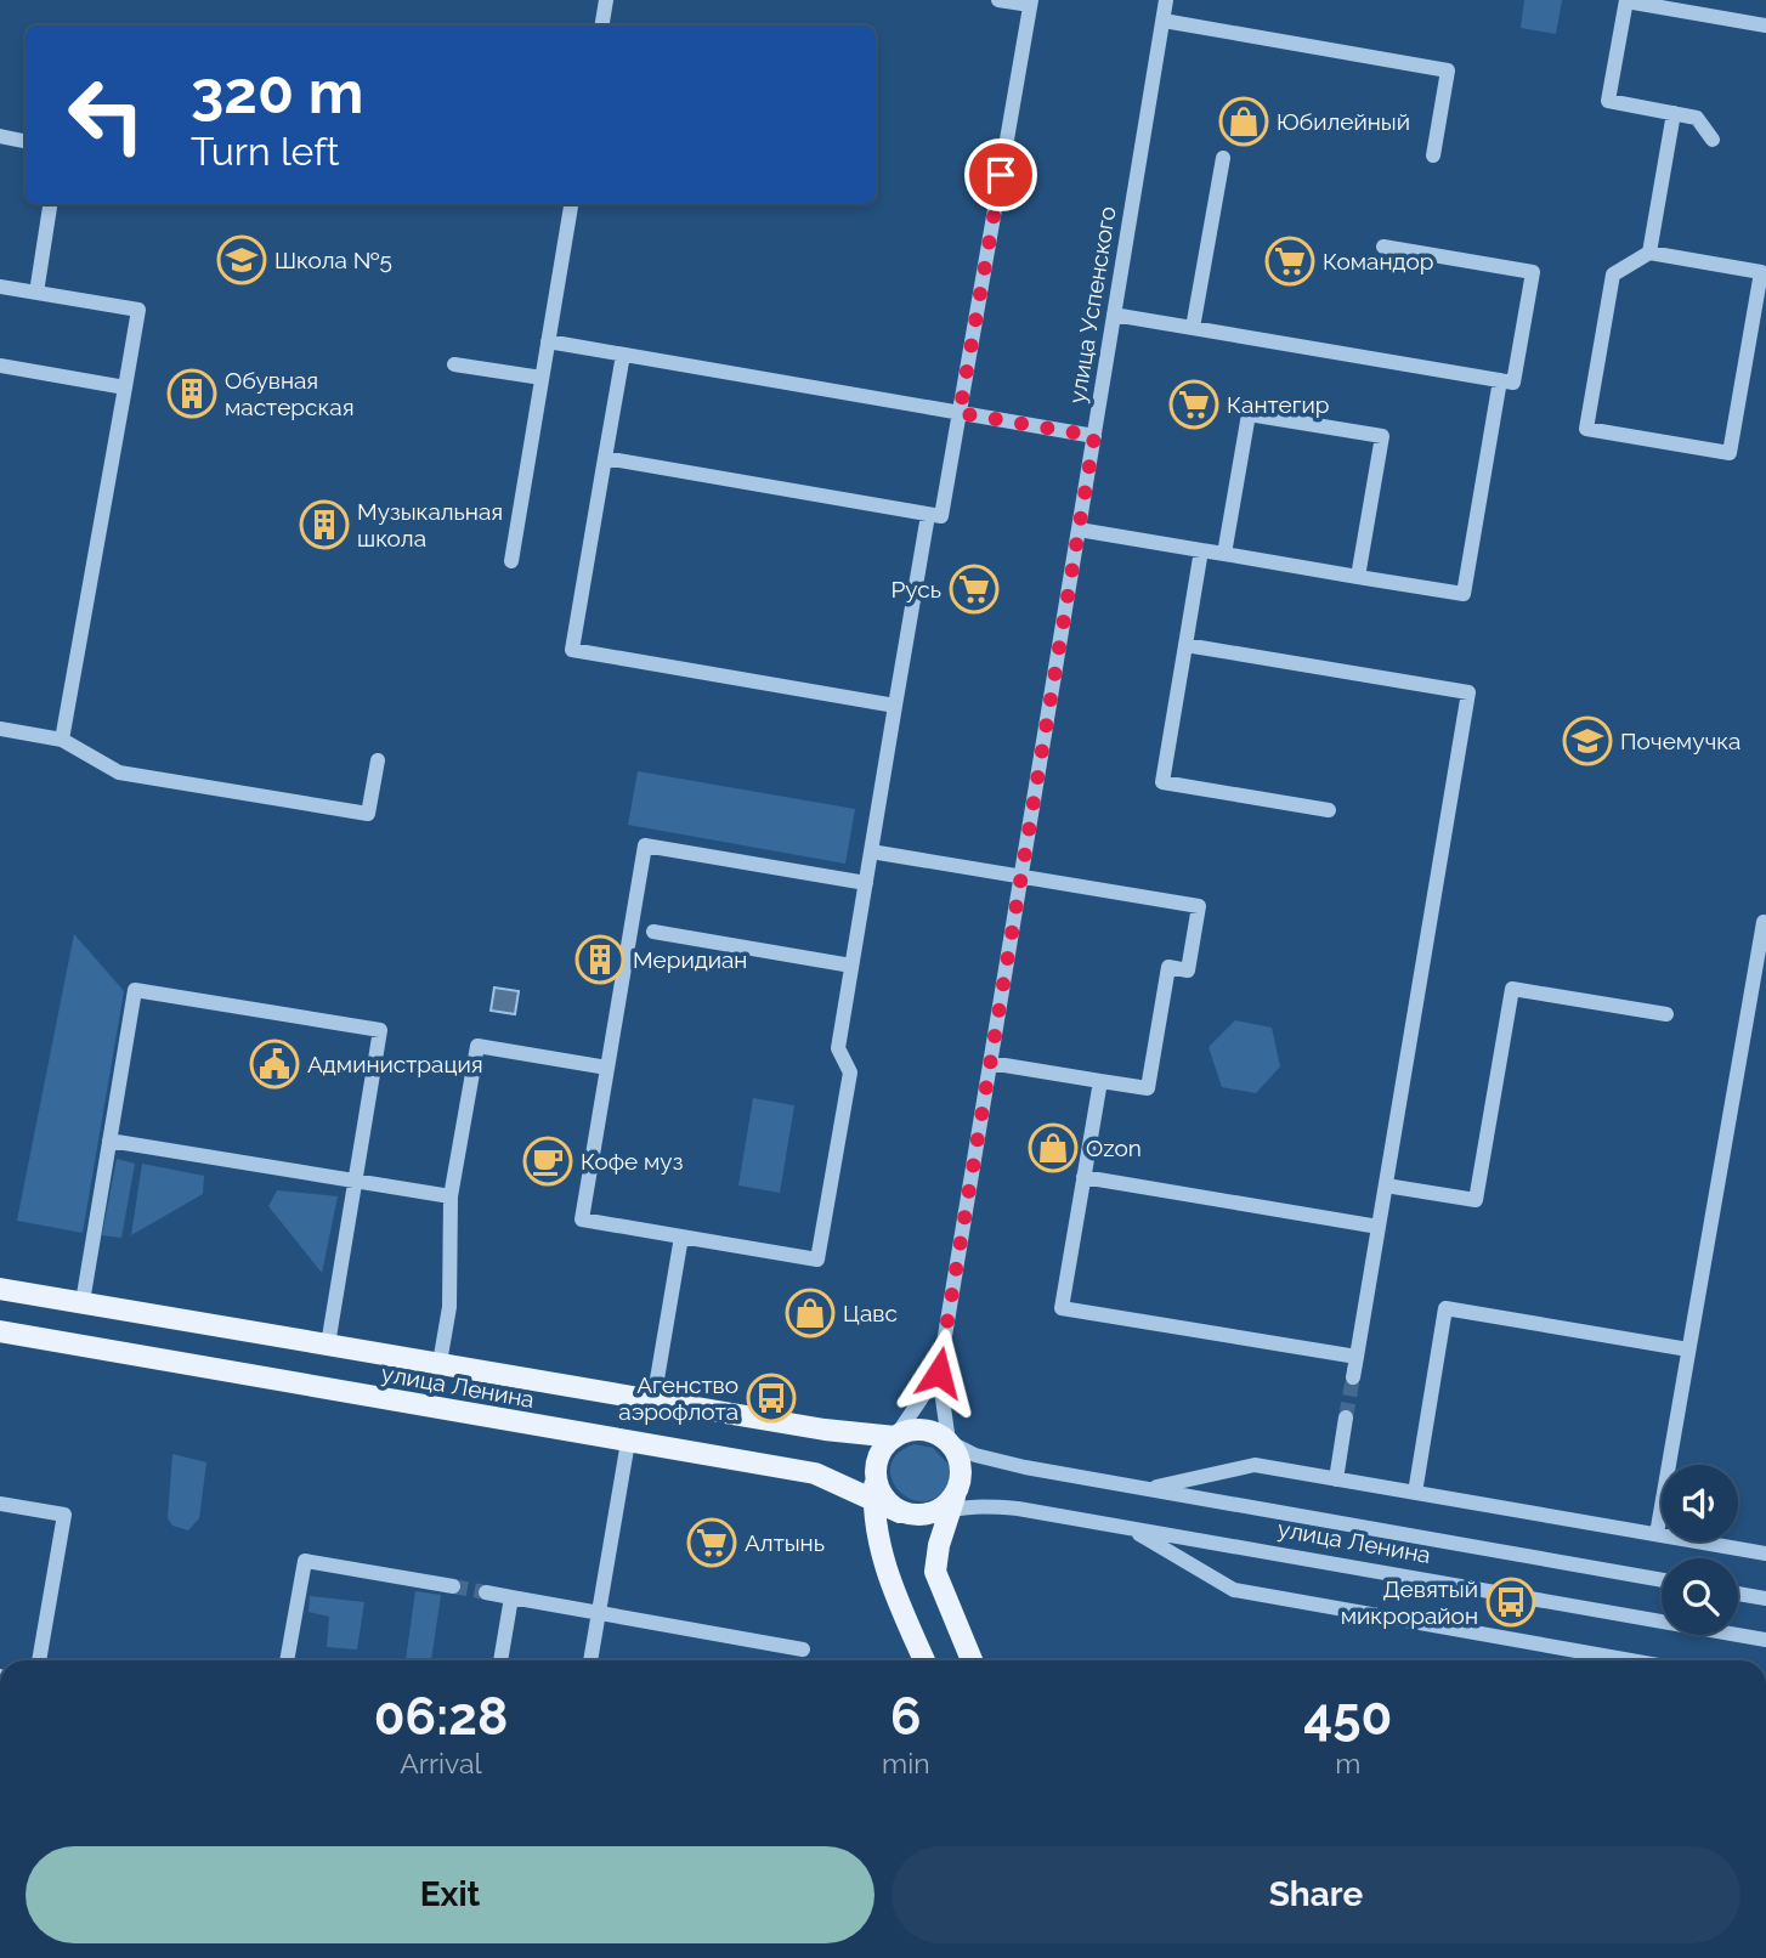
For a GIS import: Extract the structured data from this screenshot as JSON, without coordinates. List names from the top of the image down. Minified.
{"streets":{"main road":["улица Ленина"],"street":["улица Успенского"]},"places":{"shop":["Юбилейный","Ozon","Цавс"],"school or university":["Школа №5","Почемучка"],"supermarket":["Командор","Кантегир","Русь","Алтынь"],"building":["Обувная мастерская","Музыкальная школа","Меридиан"],"public building":["Администрация"],"cafe":["Кофе муз"],"bus stop":["Агенство аэрофлота","Девятый микрорайон"]},"page":{"turn":["320 m","Turn left"],"eta":["06:28","Arrival","6","min","450","m"],"buttons":["Exit","Share"]}}
